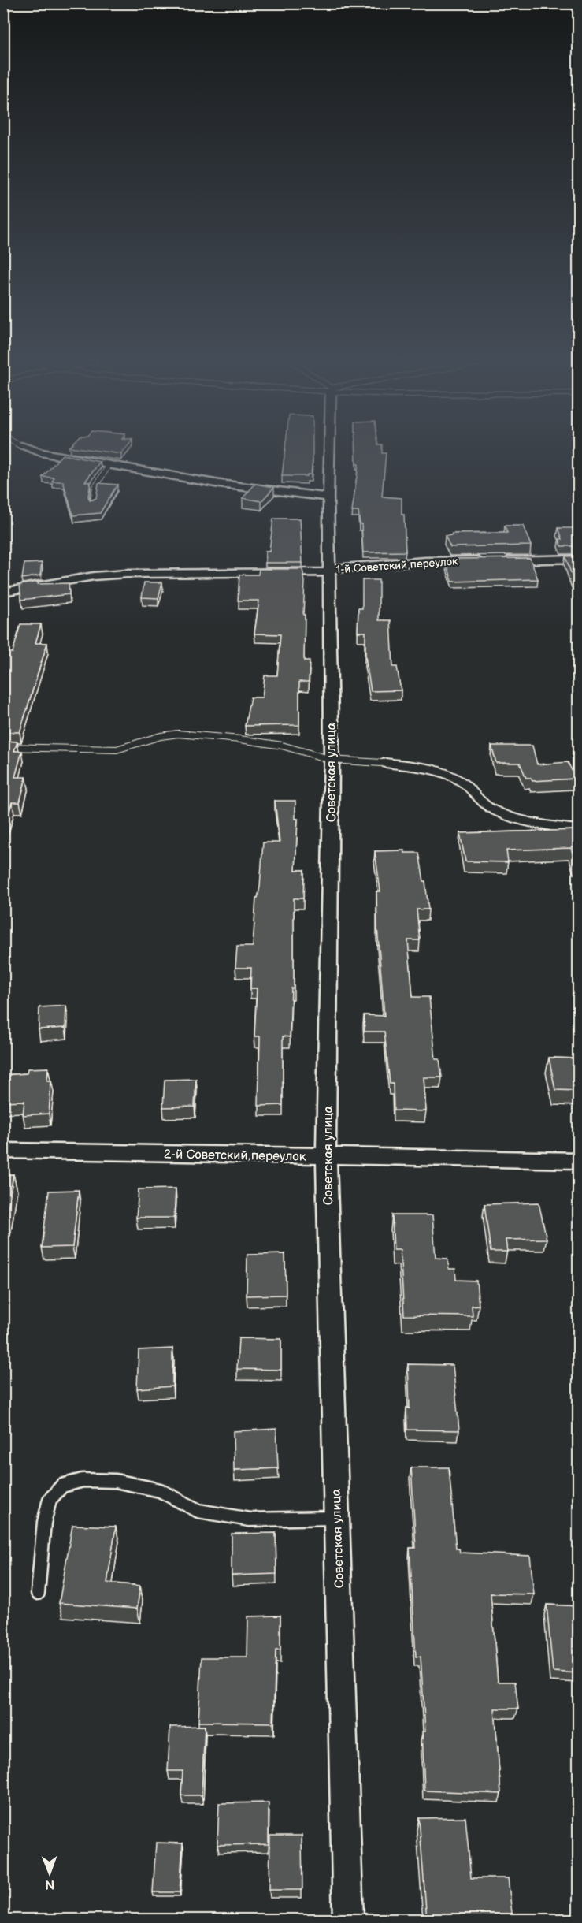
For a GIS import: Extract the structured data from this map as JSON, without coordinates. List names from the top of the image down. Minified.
{"streets":{"street":["1-й Советский переулок","Советская улица","2-й Советский переулок"]},"crossings":[["1-й Советский переулок","Советская улица"],["Советская улица","2-й Советский переулок"]],"north":"bottom"}
